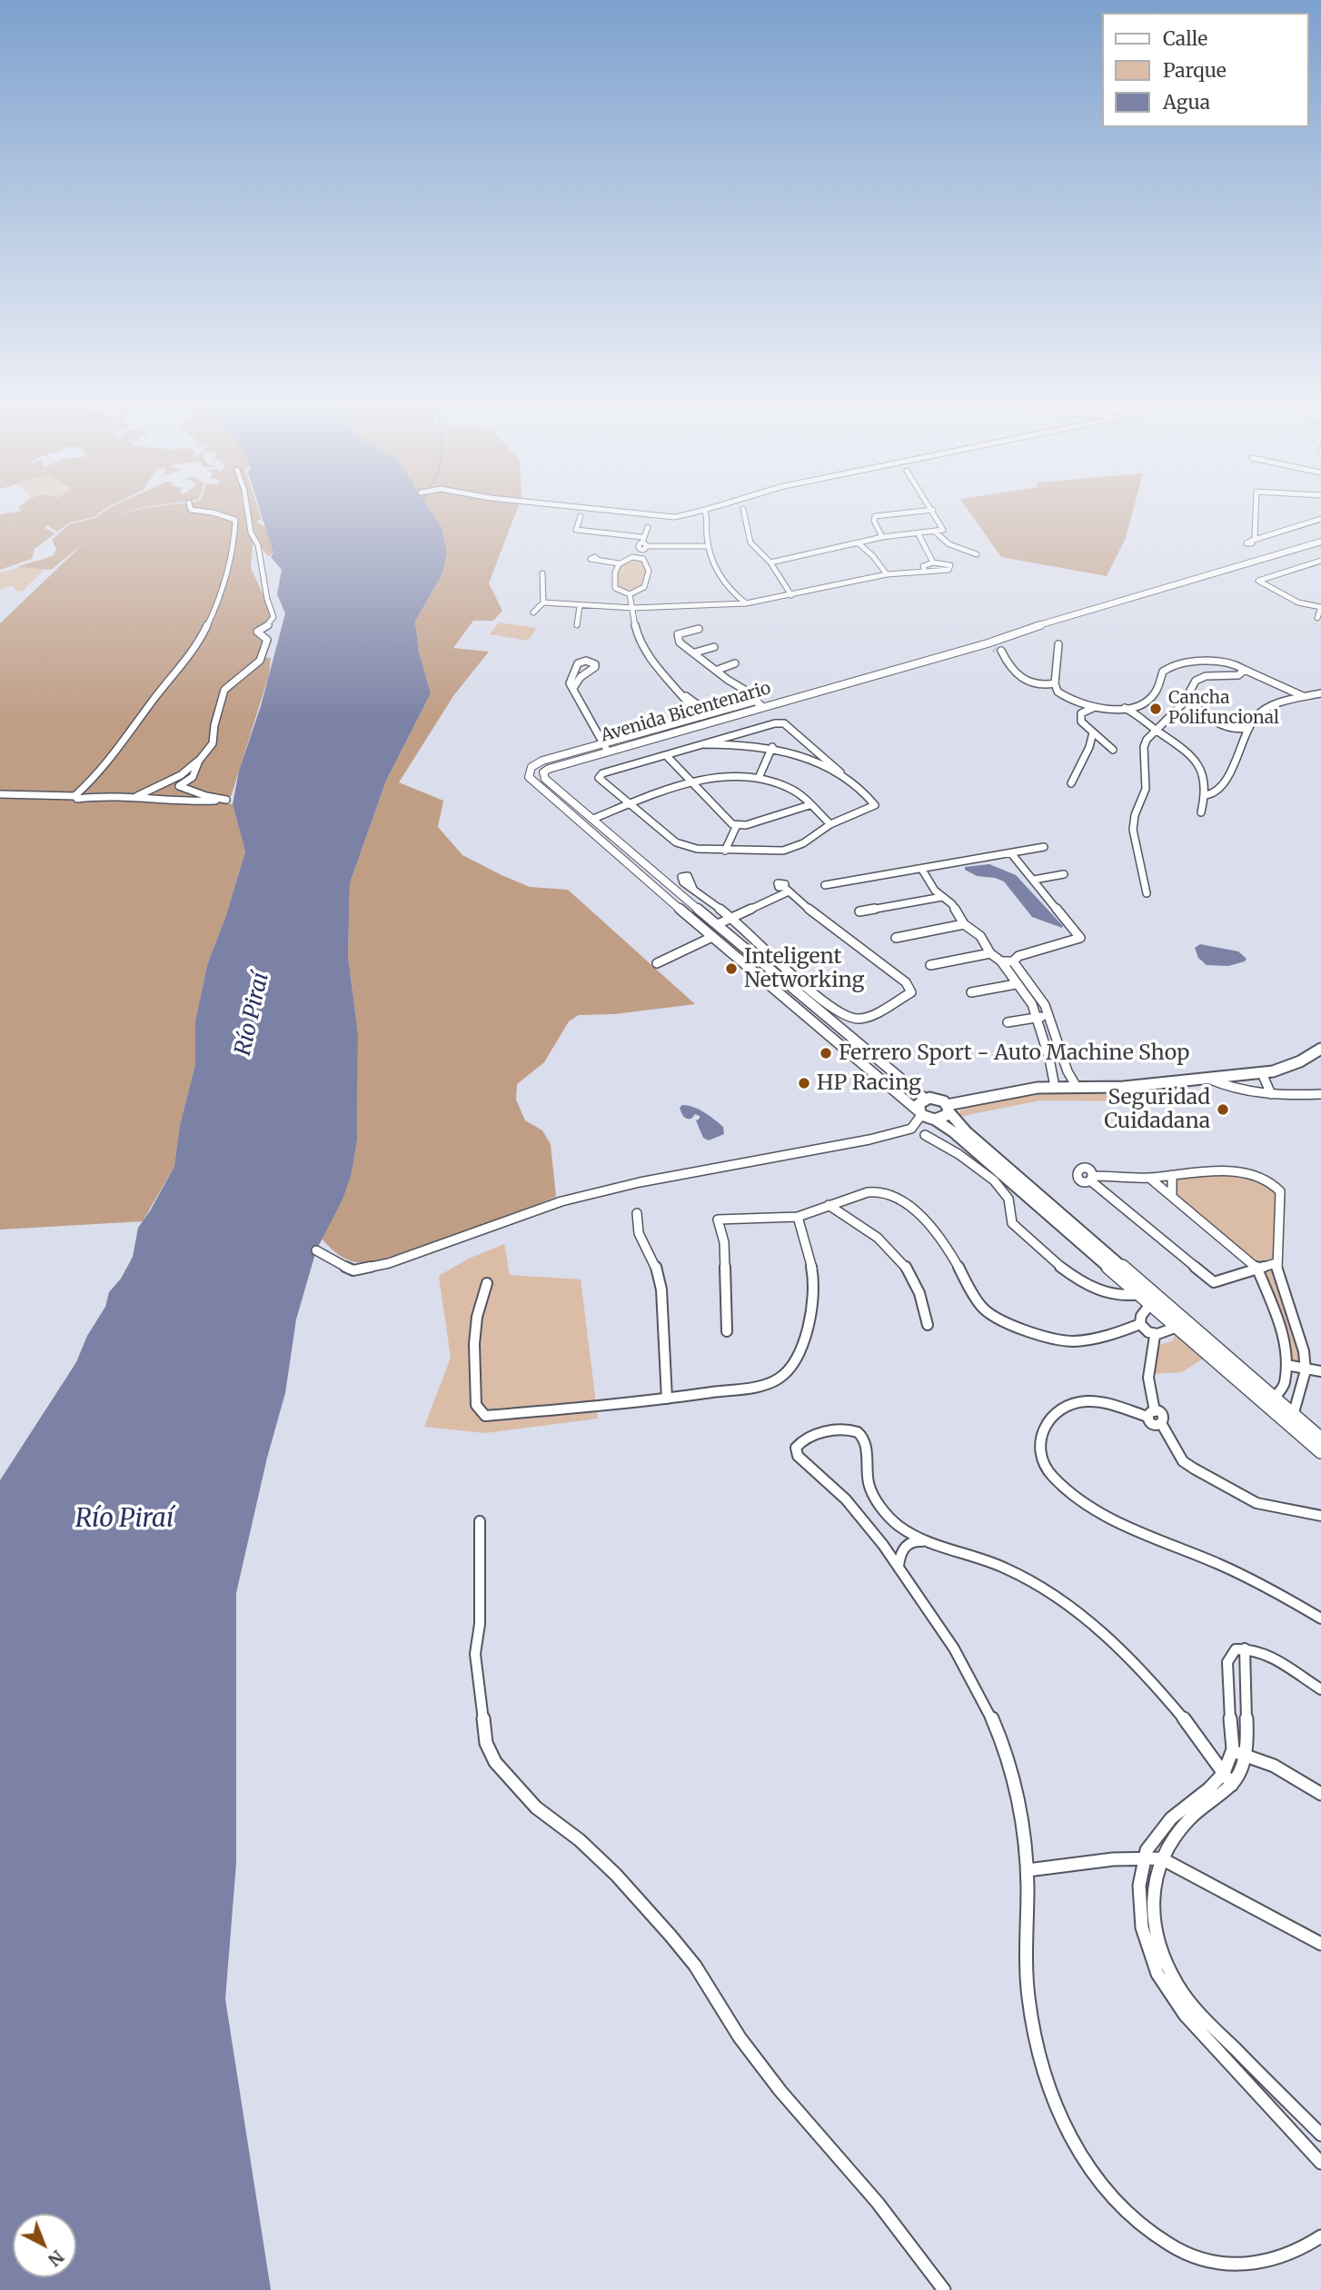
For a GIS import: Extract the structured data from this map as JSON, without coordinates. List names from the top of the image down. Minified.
{"streets":{"street":["Avenida Bicentenario"]},"water":["Río Piraí"],"places":["Cancha Polifuncional","Inteligent Networking","Ferrero Sport - Auto Machine Shop","HP Racing","Seguridad Cuidadana"],"legend":["Calle","Parque","Agua"],"north":"bottom right"}
